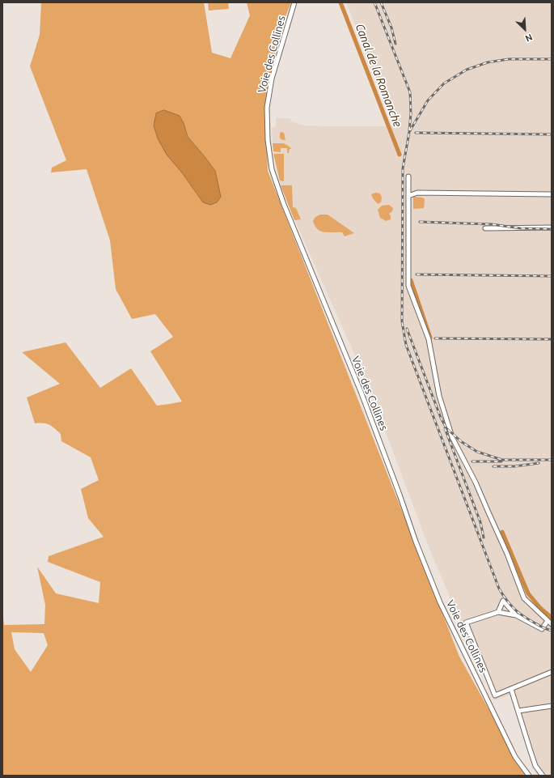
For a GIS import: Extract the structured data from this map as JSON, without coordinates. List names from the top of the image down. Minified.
{"streets":{"street":["Voie des Collines"]},"water":["Canal de la Romanche"],"north":"bottom right"}
